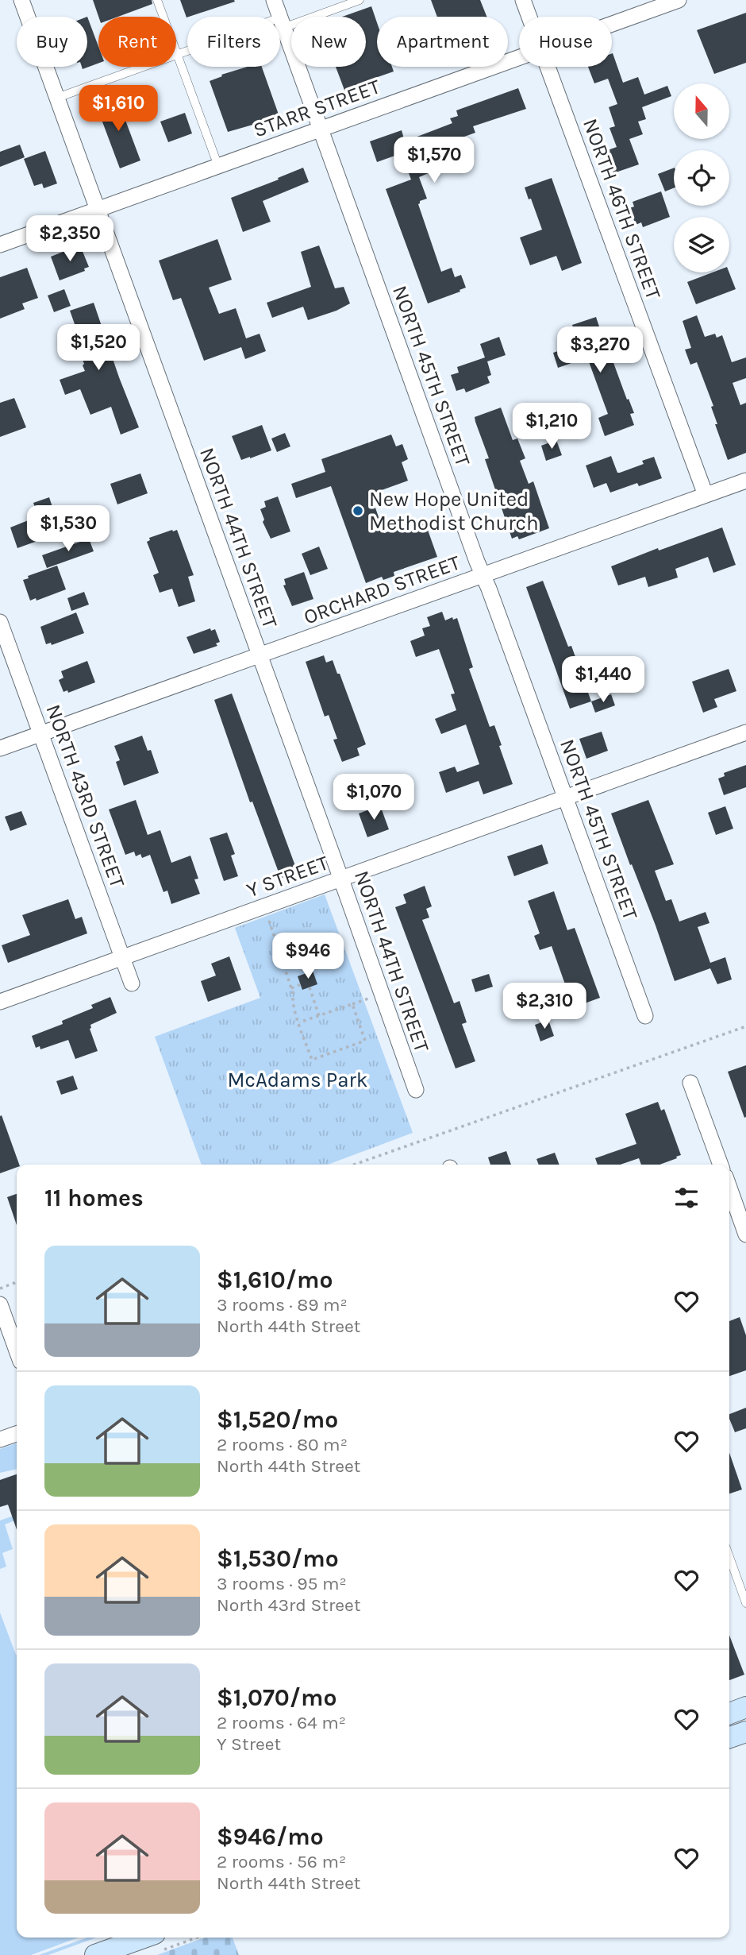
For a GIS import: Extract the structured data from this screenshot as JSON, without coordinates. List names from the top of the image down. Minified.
{"streets":{"street":["STARR STREET","NORTH 46TH STREET","NORTH 45TH STREET","NORTH 44TH STREET","ORCHARD STREET","NORTH 43RD STREET","Y STREET"]},"crossings":[["STARR STREET","NORTH 45TH STREET"],["STARR STREET","NORTH 44TH STREET"],["NORTH 46TH STREET","ORCHARD STREET"],["NORTH 45TH STREET","ORCHARD STREET"],["NORTH 45TH STREET","Y STREET"],["NORTH 44TH STREET","ORCHARD STREET"],["NORTH 44TH STREET","Y STREET"],["ORCHARD STREET","NORTH 43RD STREET"],["NORTH 43RD STREET","Y STREET"]],"parks":["McAdams Park"],"places":["New Hope United Methodist Church"],"north":"top","page":{"chip":["Buy","Rent","Filters","New","Apartment","House"],"price":["$1,610","$1,570","$2,350","$1,520","$3,270","$1,210","$1,530","$1,440","$1,070","$946","$2,310"],"heading":"11 homes","list":[{"name":"$1,610/mo","note":"3 rooms · 89 m² · North 44th Street"},{"name":"$1,520/mo","note":"2 rooms · 80 m² · North 44th Street"},{"name":"$1,530/mo","note":"3 rooms · 95 m² · North 43rd Street"},{"name":"$1,070/mo","note":"2 rooms · 64 m² · Y Street"},{"name":"$946/mo","note":"2 rooms · 56 m² · North 44th Street"}]}}
